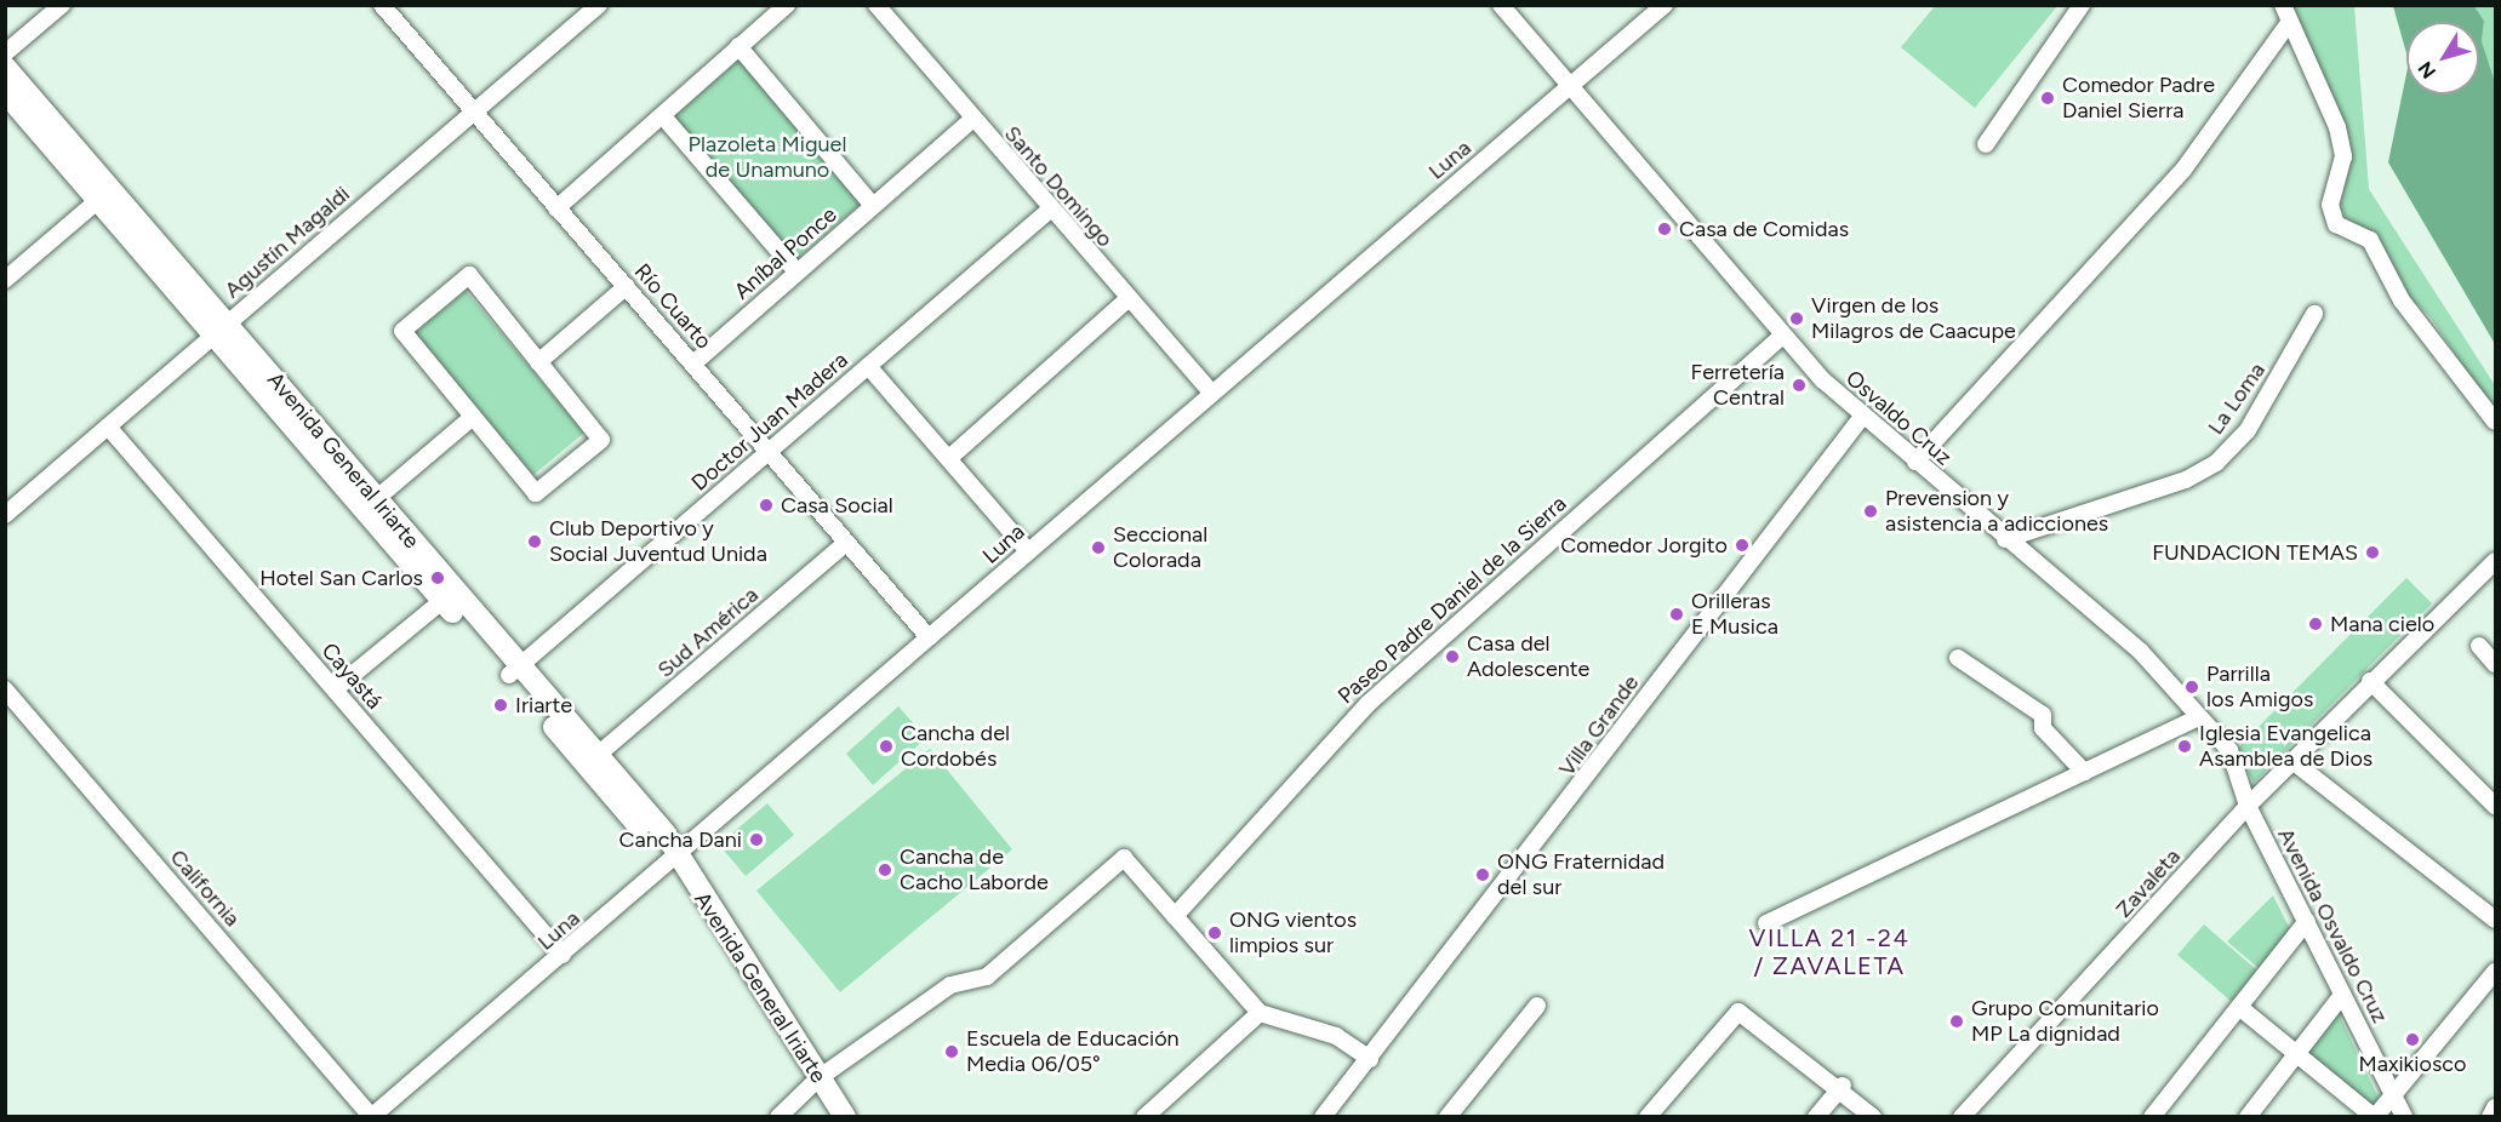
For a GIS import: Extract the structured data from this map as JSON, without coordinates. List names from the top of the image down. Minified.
{"streets":{"main road":["Avenida General Iriarte"],"street":["Luna","Santo Domingo","Agustín Magaldi","Aníbal Ponce","Río Cuarto","La Loma","Osvaldo Cruz","Doctor Juan Madera","Paseo Padre Daniel de la Sierra","Sud América","Cayastá","Villa Grande","Zavaleta","California","Avenida Osvaldo Cruz"]},"crossings":[["Luna","Santo Domingo"],["Luna","Río Cuarto"],["Luna","Osvaldo Cruz"],["Luna","Avenida General Iriarte"],["Luna","Cayastá"],["Luna","California"],["Santo Domingo","Aníbal Ponce"],["Santo Domingo","Doctor Juan Madera"],["Agustín Magaldi","Río Cuarto"],["Agustín Magaldi","Avenida General Iriarte"],["Agustín Magaldi","Cayastá"],["Aníbal Ponce","Río Cuarto"],["Río Cuarto","Doctor Juan Madera"],["Río Cuarto","Sud América"],["La Loma","Osvaldo Cruz"],["Osvaldo Cruz","Paseo Padre Daniel de la Sierra"],["Osvaldo Cruz","Villa Grande"],["Osvaldo Cruz","Avenida Osvaldo Cruz"],["Doctor Juan Madera","Avenida General Iriarte"],["Avenida General Iriarte","Sud América"],["Zavaleta","Avenida Osvaldo Cruz"]],"districts":["VILLA 21 -24 / ZAVALETA"],"parks":["Plazoleta Miguel de Unamuno"],"places":["Comedor Padre Daniel Sierra","Casa de Comidas","Virgen de los Milagros de Caacupe","Ferretería Central","Casa Social","Prevension y asistencia a adicciones","Club Deportivo y Social Juventud Unida","Comedor Jorgito","Seccional Colorada","FUNDACION TEMAS","Hotel San Carlos","Orilleras E Musica","Mana cielo","Casa del Adolescente","Parrilla los Amigos","Iriarte","Cancha del Cordobés","Iglesia Evangelica Asamblea de Dios","Cancha Dani","Cancha de Cacho Laborde","ONG Fraternidad del sur","ONG vientos limpios sur","Grupo Comunitario MP La dignidad","Maxikiosco","Escuela de Educación Media 06/05°"],"north":"bottom left"}
